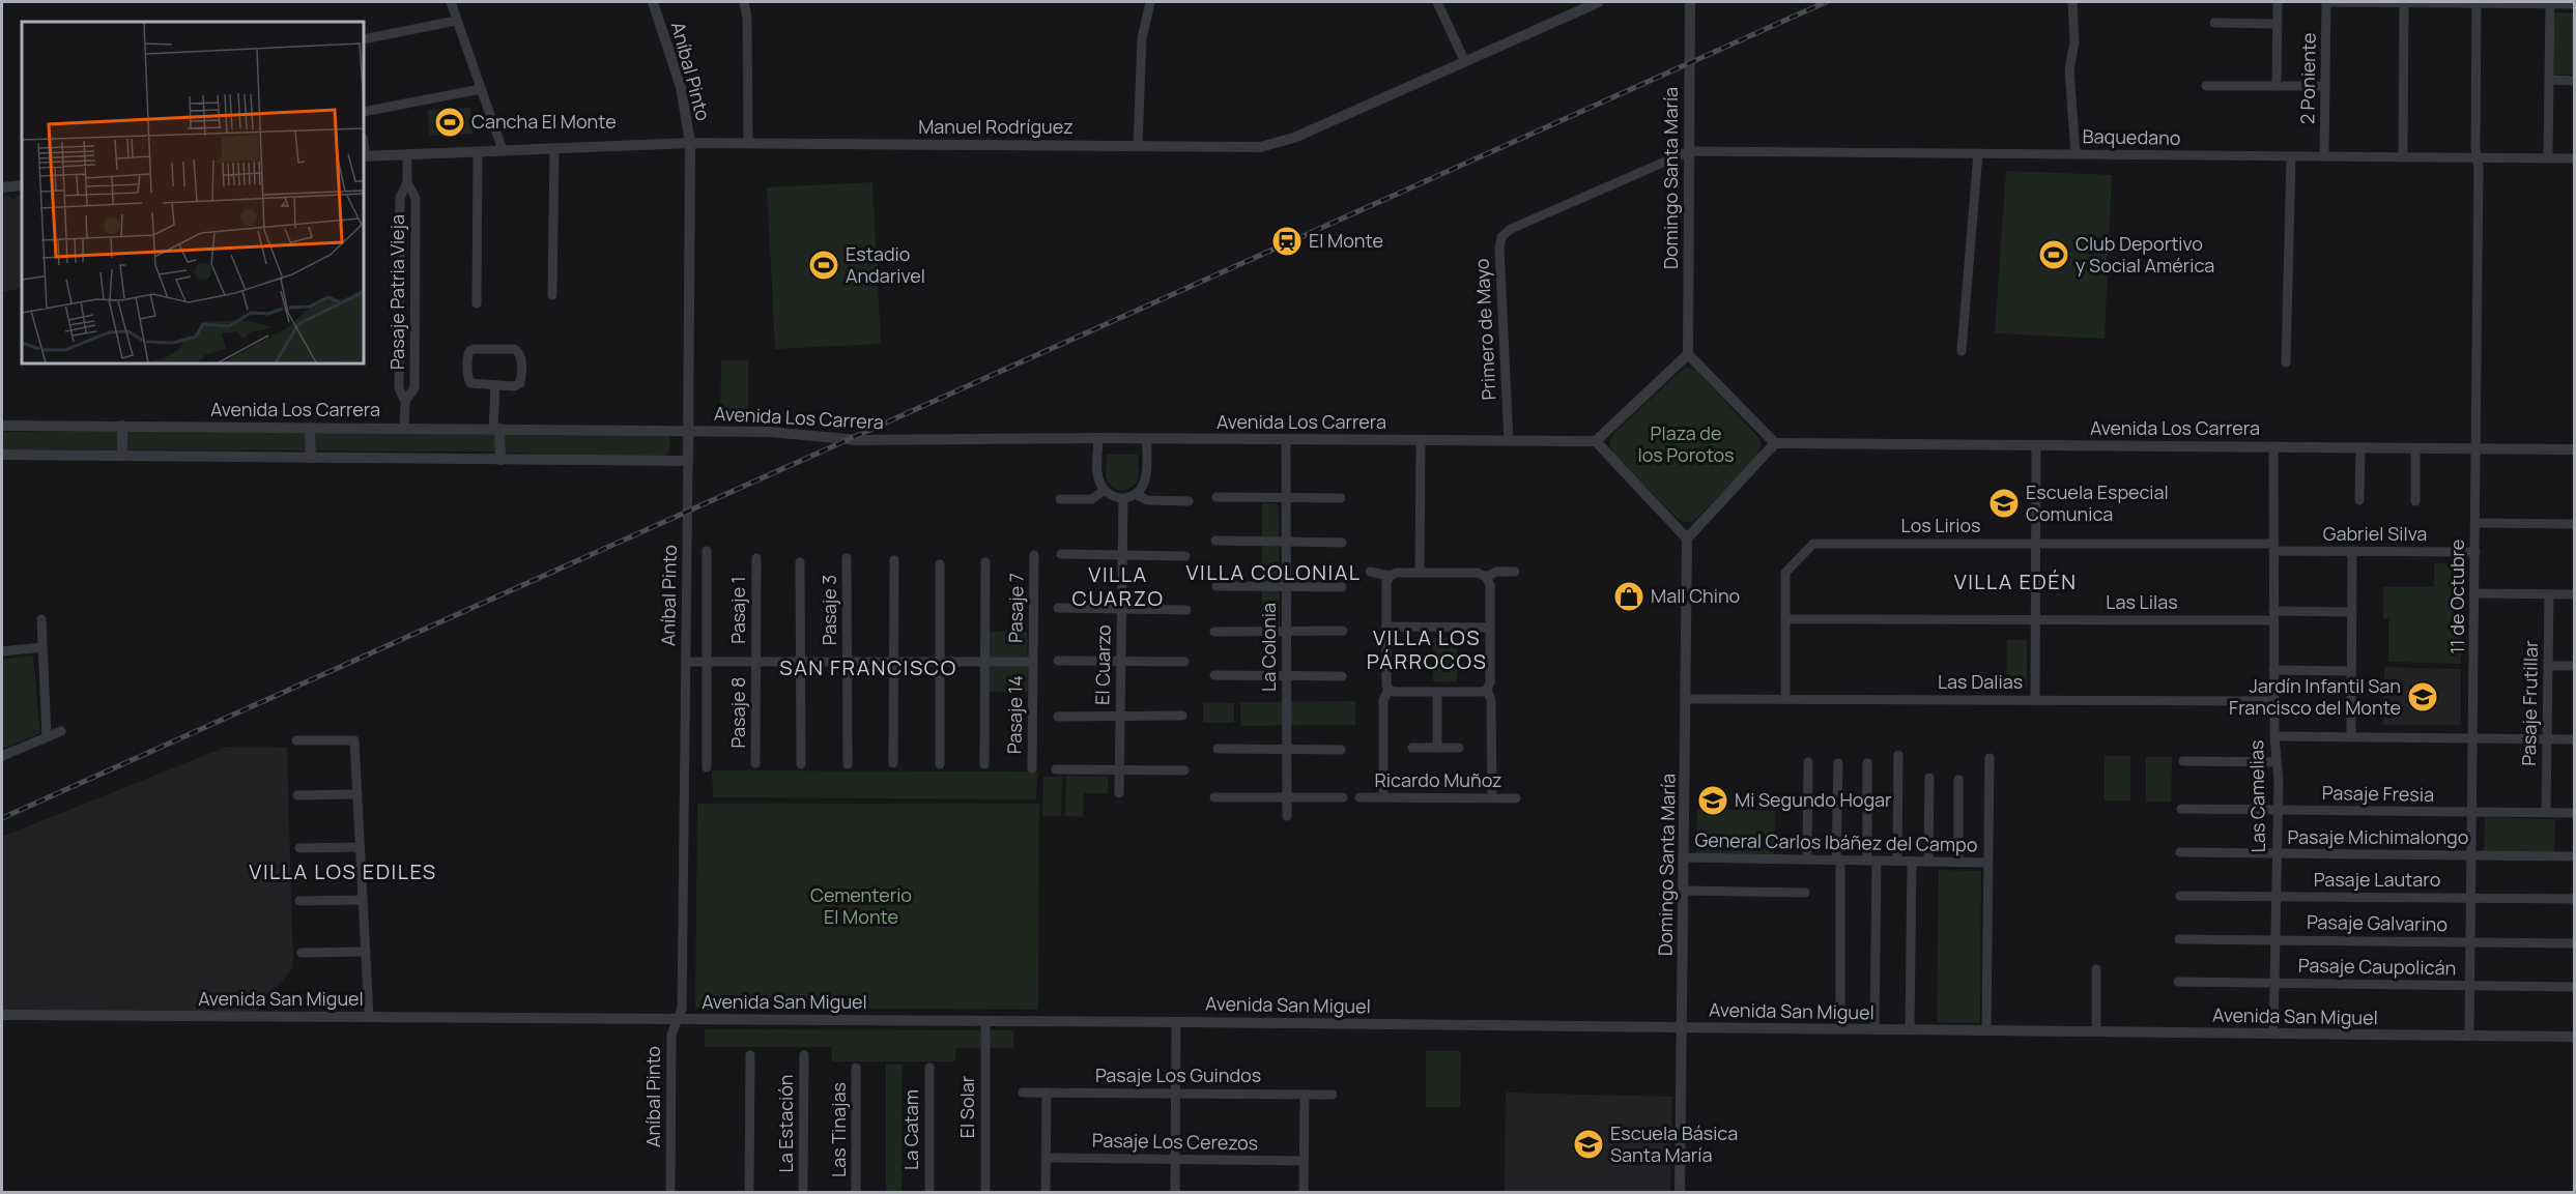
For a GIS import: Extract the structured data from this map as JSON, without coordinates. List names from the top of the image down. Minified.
{"streets":{"street":["Aníbal Pinto","2 Poniente","Manuel Rodríguez","Baquedano","Domingo Santa María","Pasaje Patria Vieja","Primero de Mayo","Avenida Los Carrera","Los Lirios","Gabriel Silva","11 de Octubre","Las Lilas","Pasaje 7","Pasaje 1","Pasaje 3","La Colonia","El Cuarzo","Las Dalias","Pasaje Frutillar","Pasaje 8","Pasaje 14","Ricardo Muñoz","Pasaje Fresia","Las Camelias","Pasaje Michimalongo","General Carlos Ibáñez del Campo","Pasaje Lautaro","Pasaje Galvarino","Pasaje Caupolicán","Avenida San Miguel","Pasaje Los Guindos","El Solar","La Estación","Las Tinajas","La Catam","Pasaje Los Cerezos"]},"crossings":[["Aníbal Pinto","Manuel Rodríguez"],["Aníbal Pinto","Avenida Los Carrera"],["Aníbal Pinto","Avenida San Miguel"],["2 Poniente","Baquedano"],["Manuel Rodríguez","Pasaje Patria Vieja"],["Baquedano","Domingo Santa María"],["Baquedano","Primero de Mayo"],["Baquedano","11 de Octubre"],["Domingo Santa María","Primero de Mayo"],["Domingo Santa María","Las Dalias"],["Domingo Santa María","General Carlos Ibáñez del Campo"],["Domingo Santa María","Avenida San Miguel"],["Pasaje Patria Vieja","Avenida Los Carrera"],["Primero de Mayo","Avenida Los Carrera"],["Avenida Los Carrera","11 de Octubre"],["Avenida Los Carrera","La Colonia"],["Avenida Los Carrera","Las Camelias"],["Los Lirios","Gabriel Silva"],["Los Lirios","Las Lilas"],["Los Lirios","Las Dalias"],["Los Lirios","Las Camelias"],["Gabriel Silva","11 de Octubre"],["Gabriel Silva","Las Camelias"],["11 de Octubre","Pasaje Fresia"],["11 de Octubre","Pasaje Michimalongo"],["11 de Octubre","Pasaje Lautaro"],["11 de Octubre","Pasaje Galvarino"],["11 de Octubre","Pasaje Caupolicán"],["11 de Octubre","Avenida San Miguel"],["Las Lilas","Las Camelias"],["Pasaje 7","Pasaje 14"],["Pasaje 1","Pasaje 8"],["Las Dalias","Las Camelias"],["Pasaje Frutillar","Pasaje Fresia"],["Pasaje Fresia","Las Camelias"],["Las Camelias","Pasaje Michimalongo"],["Las Camelias","Pasaje Lautaro"],["Las Camelias","Pasaje Galvarino"],["Las Camelias","Pasaje Caupolicán"],["Las Camelias","Avenida San Miguel"],["Avenida San Miguel","El Solar"]],"districts":["VILLA COLONIAL","VILLA CUARZO","VILLA EDÉN","VILLA LOS PÁRROCOS","SAN FRANCISCO","VILLA LOS EDILES"],"parks":["Plaza de los Porotos","Cementerio El Monte"],"places":{"sports":["Cancha El Monte","Club Deportivo y Social América","Estadio Andarivel"],"station":["El Monte"],"school or university":["Escuela Especial Comunica","Jardín Infantil San Francisco del Monte","Mi Segundo Hogar","Escuela Básica Santa María"],"shop":["Mall Chino"]}}
